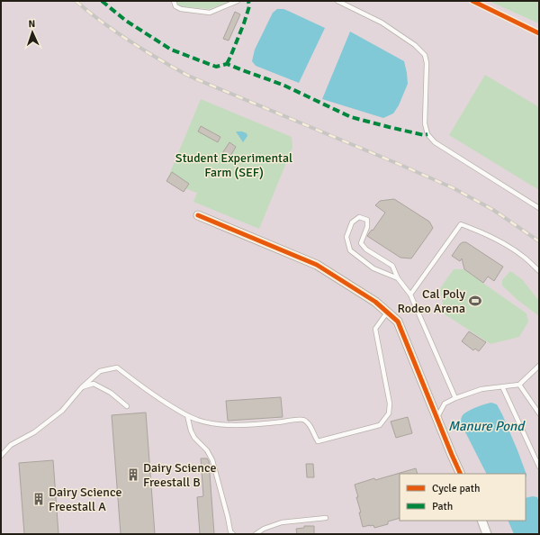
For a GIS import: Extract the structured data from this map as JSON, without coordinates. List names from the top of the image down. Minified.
{"water":["Manure Pond"],"parks":["Student Experimental Farm (SEF)"],"places":{"sports":["Cal Poly Rodeo Arena"],"building":["Dairy Science Freestall B","Dairy Science Freestall A"]},"legend":["Cycle path","Path"],"north":"top"}
